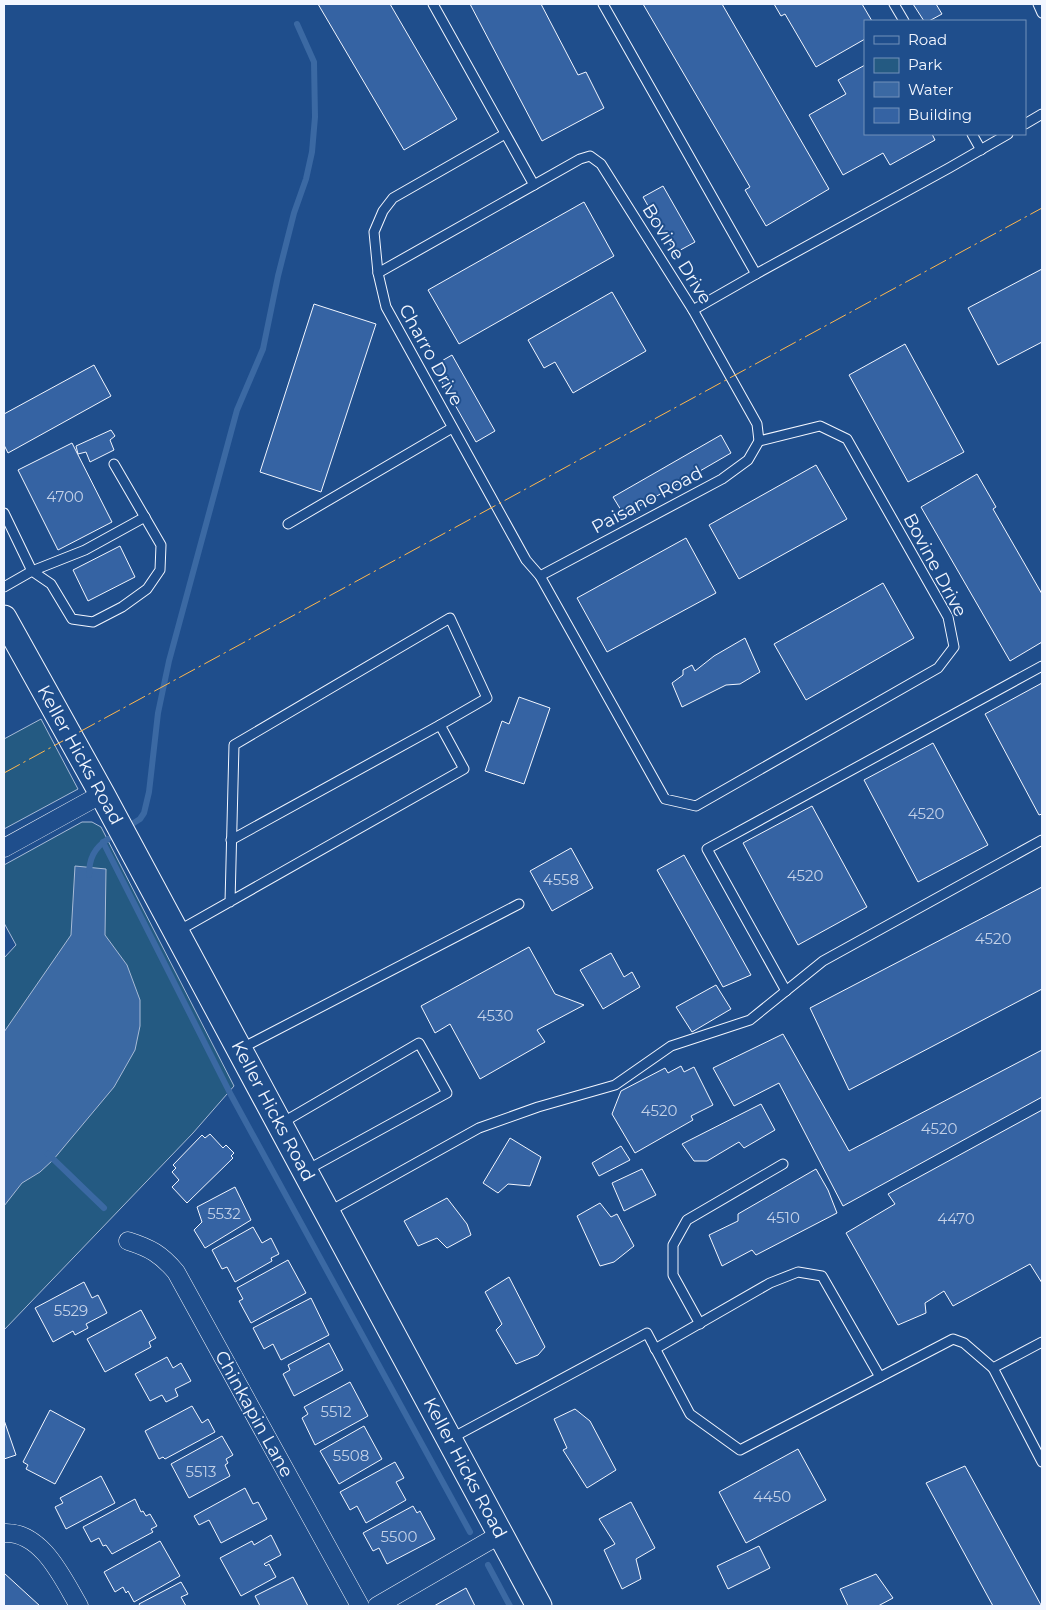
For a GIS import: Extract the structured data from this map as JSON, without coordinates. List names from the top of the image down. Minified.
{"streets":{"street":["Keller Hicks Road","Chinkapin Lane"],"lane":["Bovine Drive","Charro Drive","Paisano Road"]},"crossings":[["Bovine Drive","Charro Drive"],["Bovine Drive","Paisano Road"],["Charro Drive","Paisano Road"]],"house_numbers":["4700","4520","4520","4558","4520","4530","4520","4520","5532","4510","4470","5529","5512","5508","5513","4450","5500"],"legend":["Road","Park","Water","Building"]}
